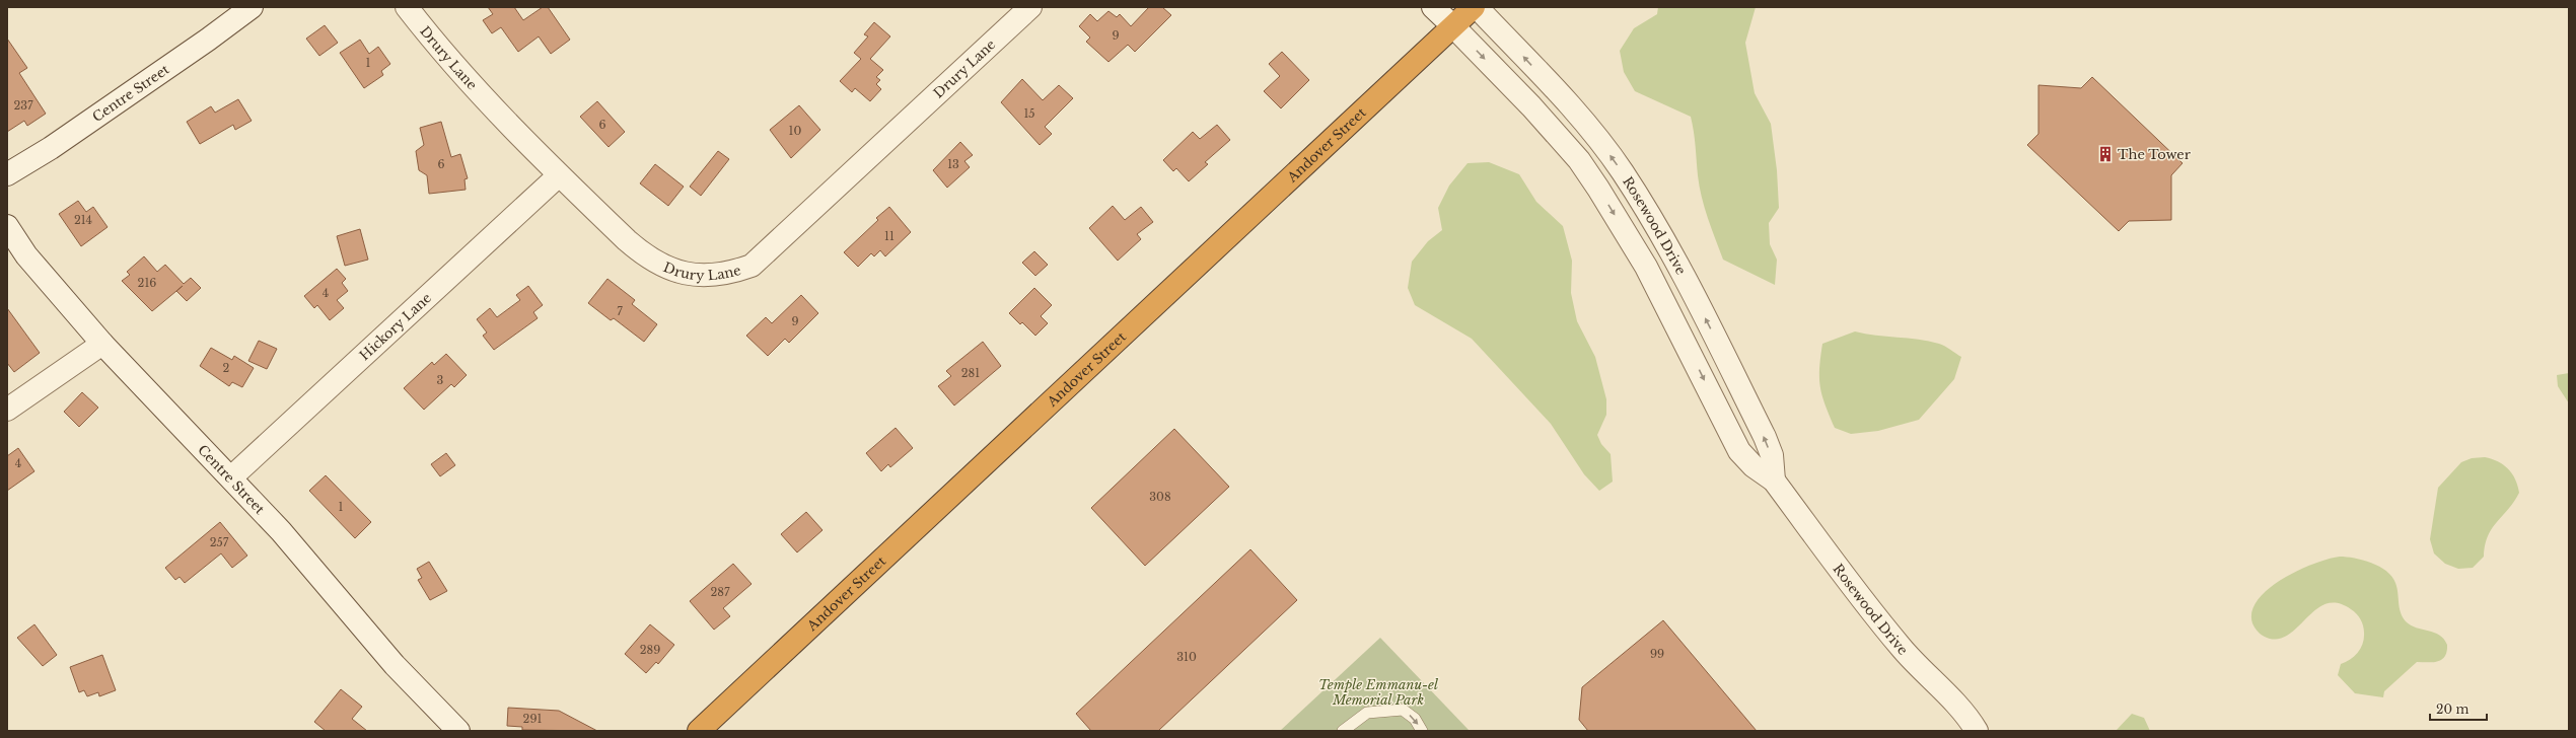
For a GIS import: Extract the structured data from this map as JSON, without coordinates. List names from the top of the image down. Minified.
{"streets":{"highway":["Andover Street"],"street":["Drury Lane","Centre Street","Rosewood Drive","Hickory Lane"]},"crossings":[["Drury Lane","Hickory Lane"],["Centre Street","Hickory Lane"],["Andover Street","Rosewood Drive"]],"parks":["Temple Emmanu-el Memorial Park"],"places":{"building":["The Tower"]},"house_numbers":["9","1","237","15","6","10","6","13","214","11","216","4","7","9","2","281","3","4","308","1","257","287","289","99","310","291"],"scale_bar":"20 m"}
